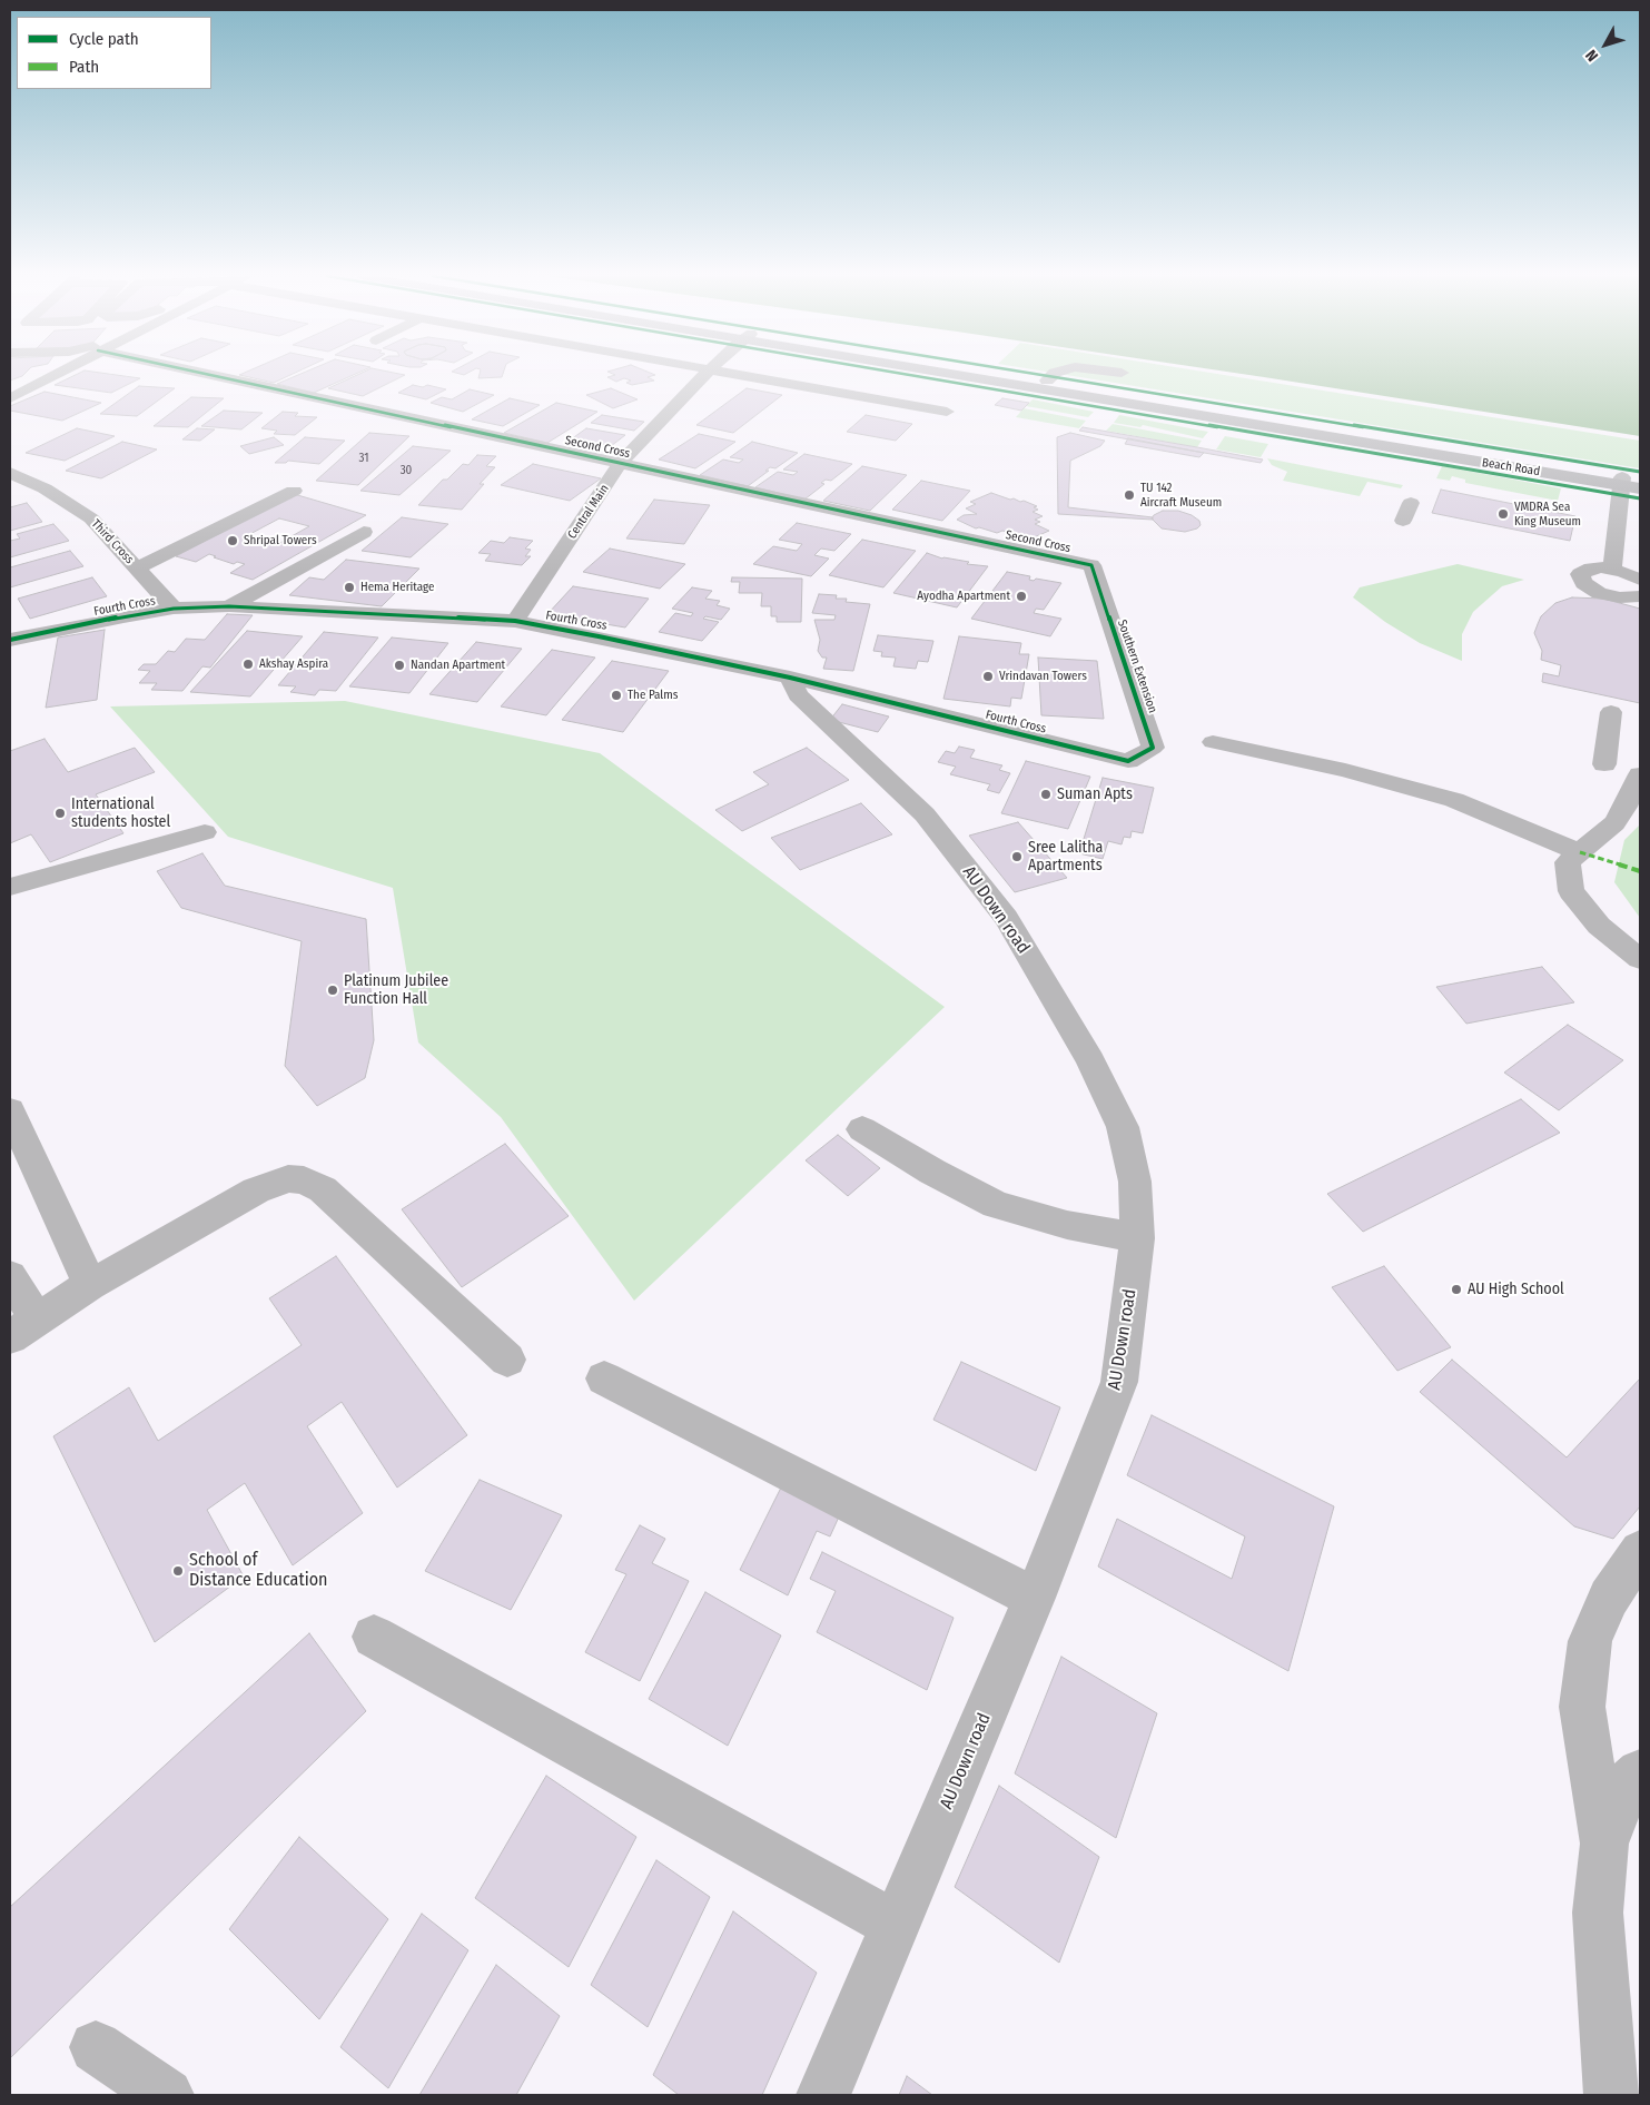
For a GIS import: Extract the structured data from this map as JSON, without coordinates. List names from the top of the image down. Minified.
{"streets":{"main road":["Beach Road"],"street":["Second Cross","Central Main","Third Cross","Fourth Cross","Southern Extension","AU Down road"]},"crossings":[["Second Cross","Central Main"],["Second Cross","Southern Extension"],["Central Main","Fourth Cross"],["Third Cross","Fourth Cross"],["Fourth Cross","Southern Extension"],["Fourth Cross","AU Down road"]],"places":["TU 142 Aircraft Museum","VMDRA Sea King Museum","Shripal Towers","Hema Heritage","Ayodha Apartment","Akshay Aspira","Nandan Apartment","Vrindavan Towers","The Palms","Suman Apts","International students hostel","Sree Lalitha Apartments","Platinum Jubilee Function Hall","AU High School","School of Distance Education"],"house_numbers":["31","30"],"legend":["Cycle path","Path"],"north":"bottom left"}
